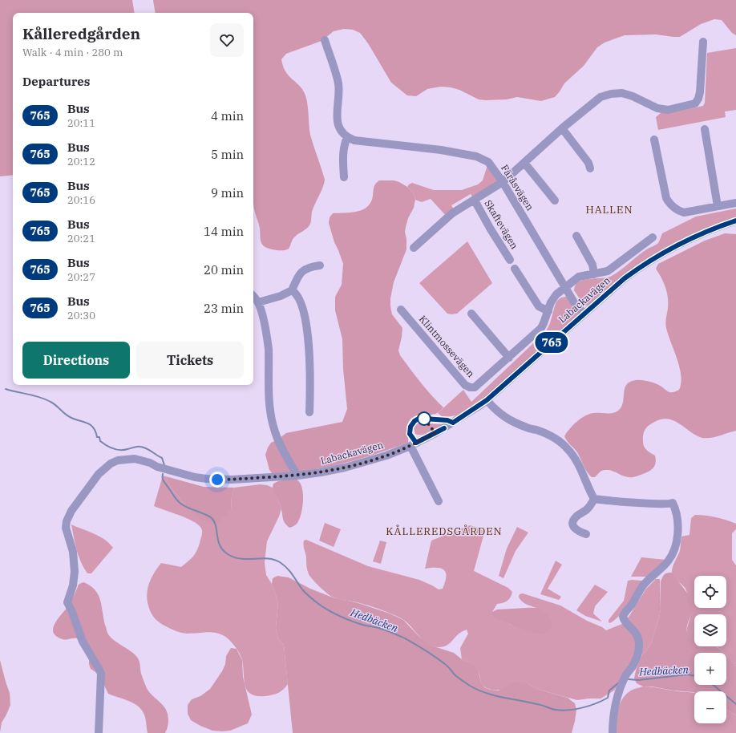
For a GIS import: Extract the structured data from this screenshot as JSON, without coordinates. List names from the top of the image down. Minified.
{"streets":{"street":["Färåsvägen","Skaftevägen","Labackavägen","Klintmossevägen"]},"crossings":[["Färåsvägen","Skaftevägen"],["Färåsvägen","Labackavägen"],["Färåsvägen","Klintmossevägen"]],"districts":["HALLEN","KÅLLEREDSGÅRDEN"],"water":["Hedbäcken"],"lines":["bus line 765"],"page":{"on_map":"765","heading":[["Kålleredgården","Walk · 4 min · 280 m"],"Departures"],"list":[{"mark":"765","name":"Bus","note":"20:11","value":"4 min"},{"mark":"765","name":"Bus","note":"20:12","value":"5 min"},{"mark":"765","name":"Bus","note":"20:16","value":"9 min"},{"mark":"765","name":"Bus","note":"20:21","value":"14 min"},{"mark":"765","name":"Bus","note":"20:27","value":"20 min"},{"mark":"765","name":"Bus","note":"20:30","value":"23 min"}],"buttons":["Directions","Tickets"],"map_buttons":["+","−"]}}
